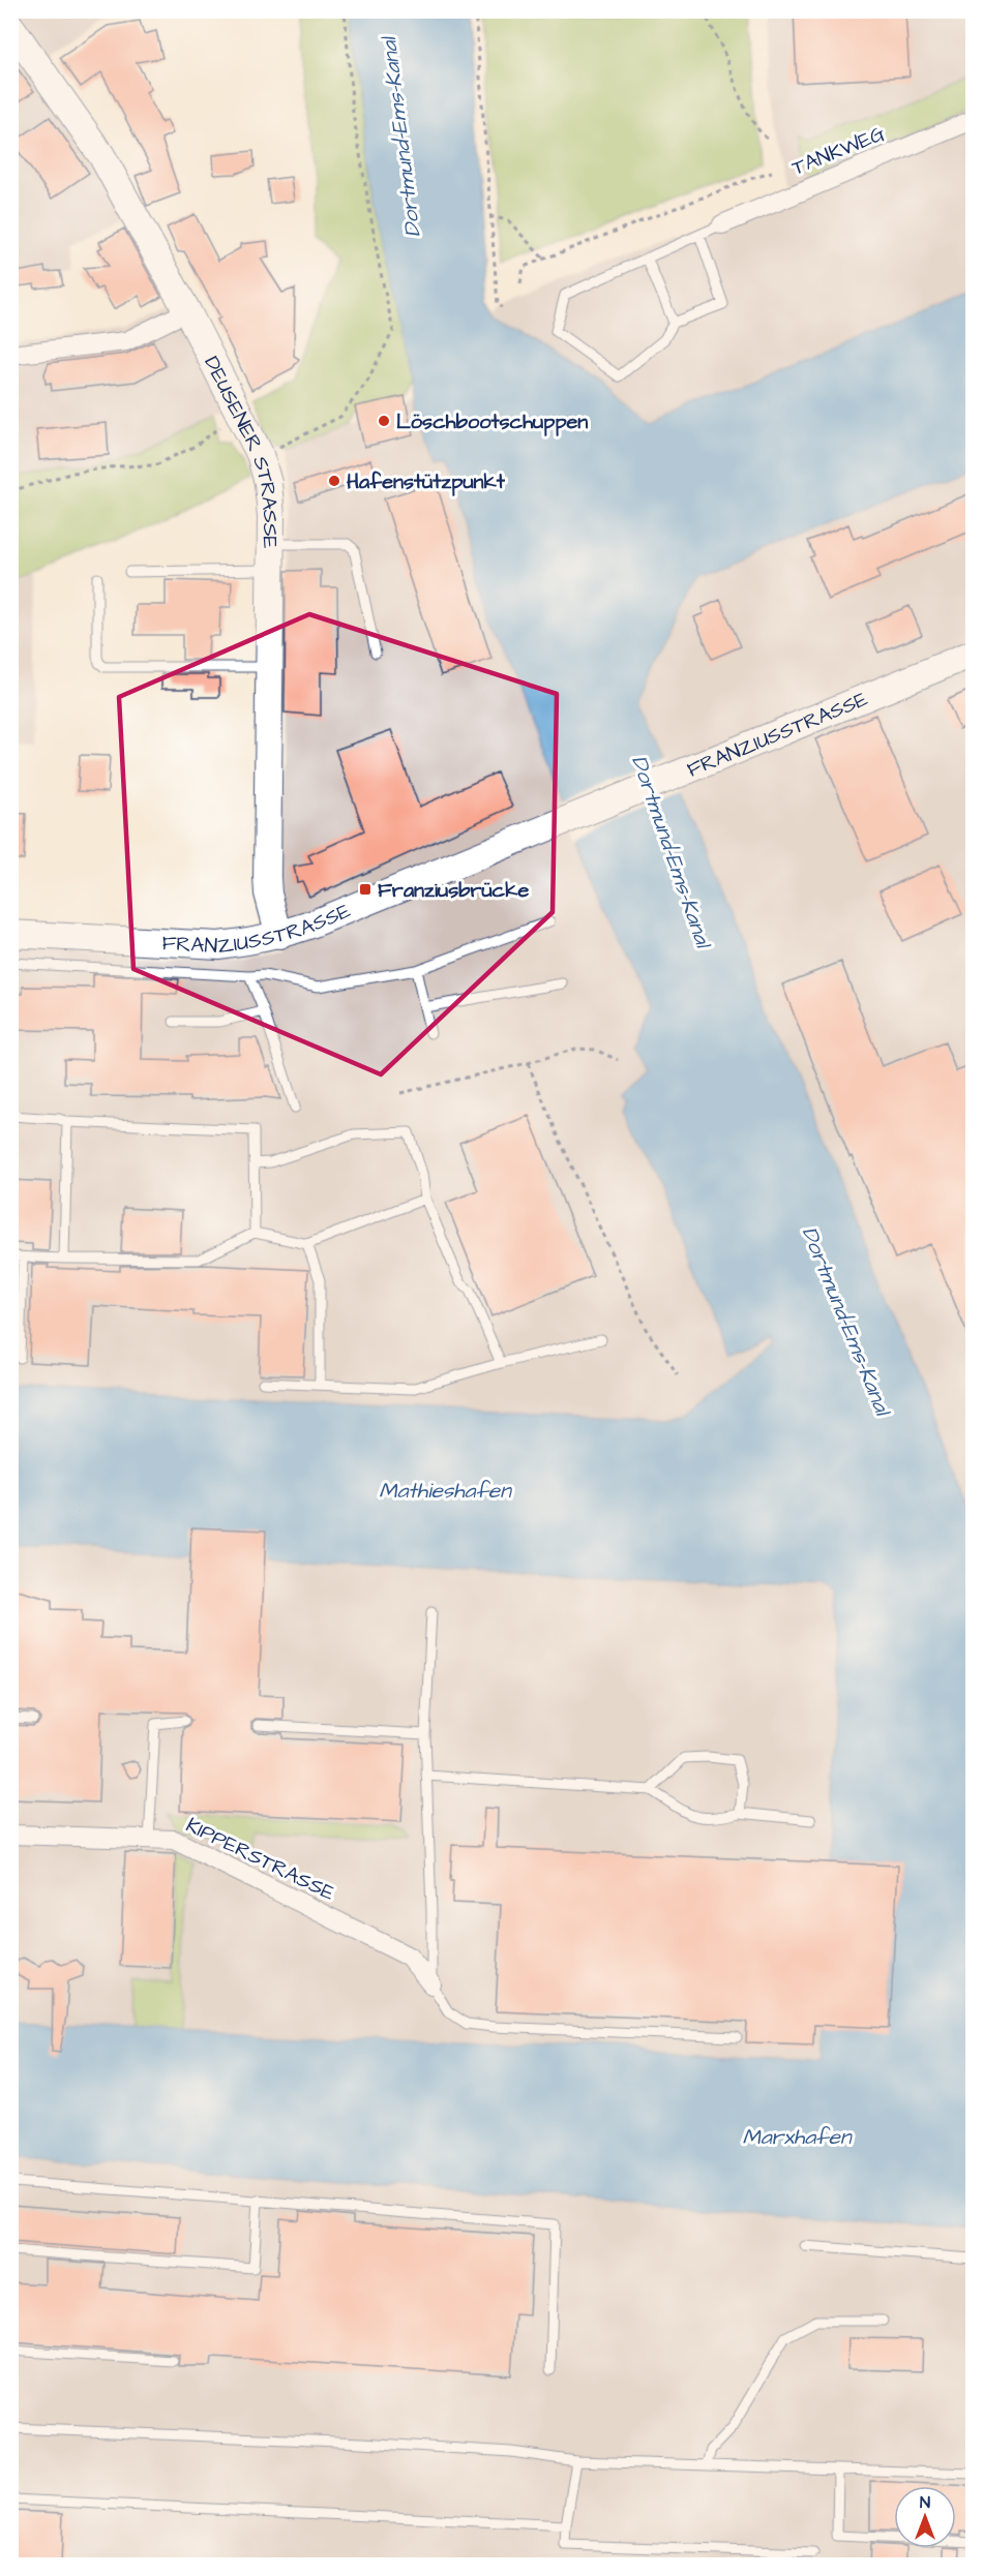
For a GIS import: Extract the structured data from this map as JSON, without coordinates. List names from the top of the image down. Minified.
{"streets":{"main road":["DEUSENER STRASSE","FRANZIUSSTRASSE"],"street":["TANKWEG","KIPPERSTRASSE"]},"crossings":[["DEUSENER STRASSE","FRANZIUSSTRASSE"]],"water":["Dortmund-Ems-Kanal","Mathieshafen","Marxhafen"],"places":{"other":["Löschbootschuppen","Hafenstützpunkt"],"transit":["Franziusbrücke"]},"north":"top"}
